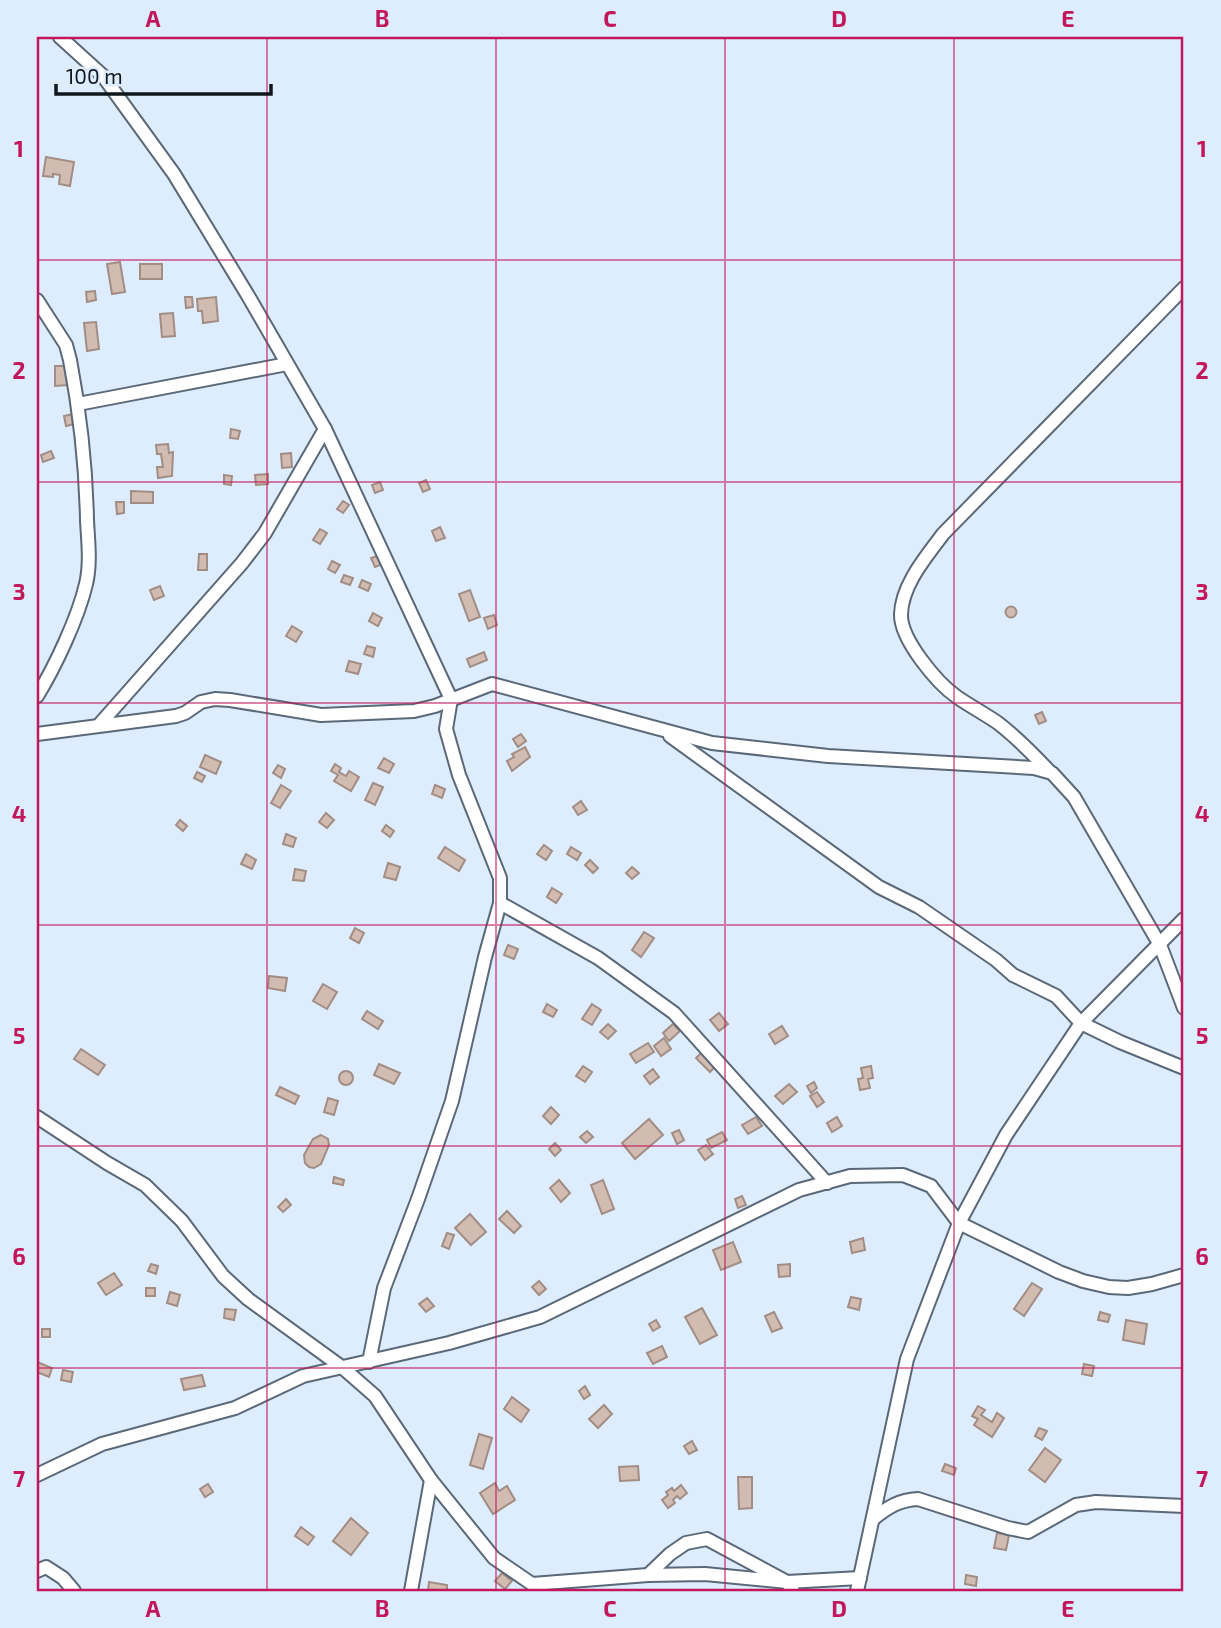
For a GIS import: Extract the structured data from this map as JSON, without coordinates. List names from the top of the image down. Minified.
{"scale_bar":"100 m","grid":{"columns":["A","B","C","D","E"],"rows":["1","2","3","4","5","6","7"]}}
